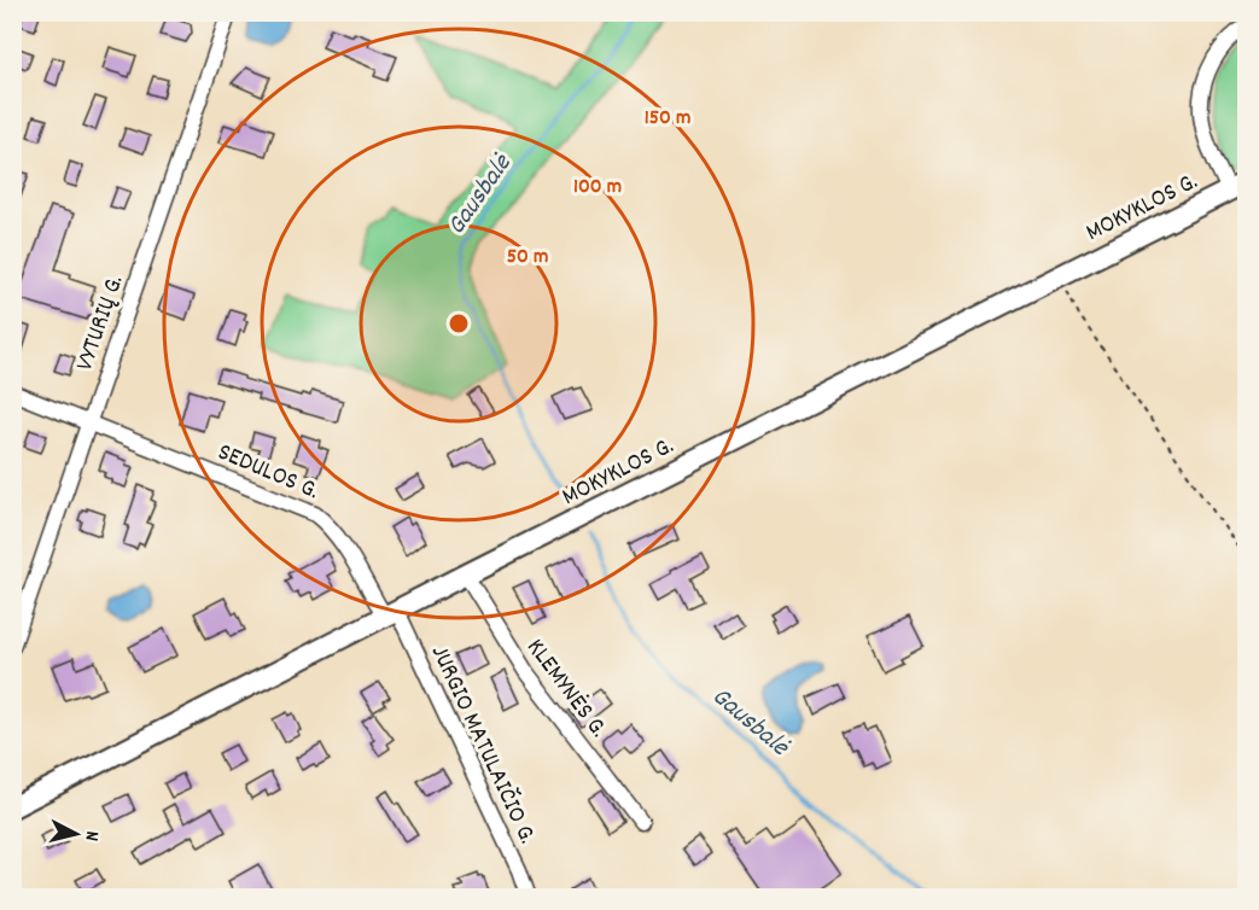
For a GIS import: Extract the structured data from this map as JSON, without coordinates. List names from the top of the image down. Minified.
{"streets":{"main road":["MOKYKLOS G."],"street":["VYTURIŲ G.","SEDULOS G.","KLEMYNĖS G.","JURGIO MATULAIČIO G."]},"crossings":[["MOKYKLOS G.","SEDULOS G."],["MOKYKLOS G.","KLEMYNĖS G."],["MOKYKLOS G.","JURGIO MATULAIČIO G."],["VYTURIŲ G.","SEDULOS G."],["SEDULOS G.","JURGIO MATULAIČIO G."]],"water":["Gausbalė"],"north":"right","rings":["150 m","100 m","50 m"]}
